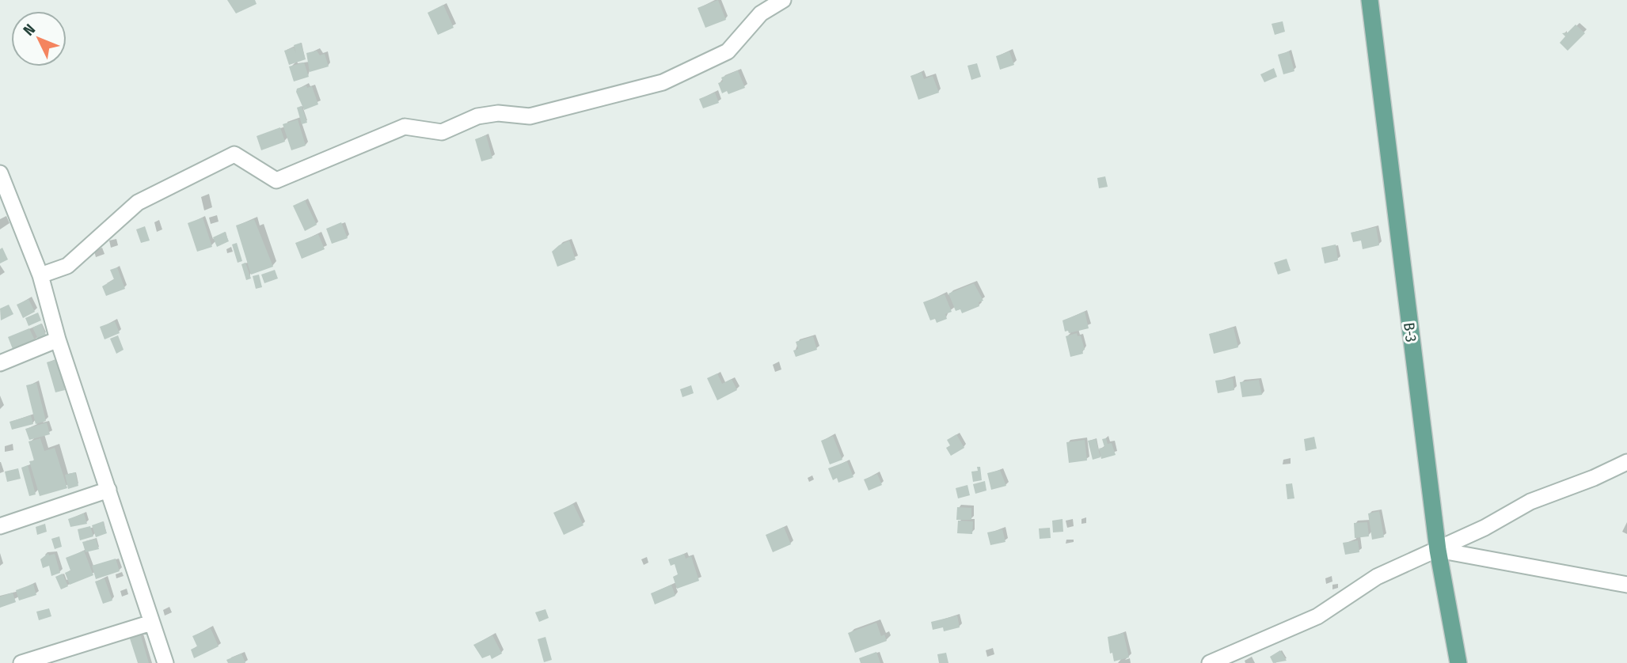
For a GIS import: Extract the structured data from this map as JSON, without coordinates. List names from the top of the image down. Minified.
{"streets":{"main road":["B-3"]},"north":"top left"}
